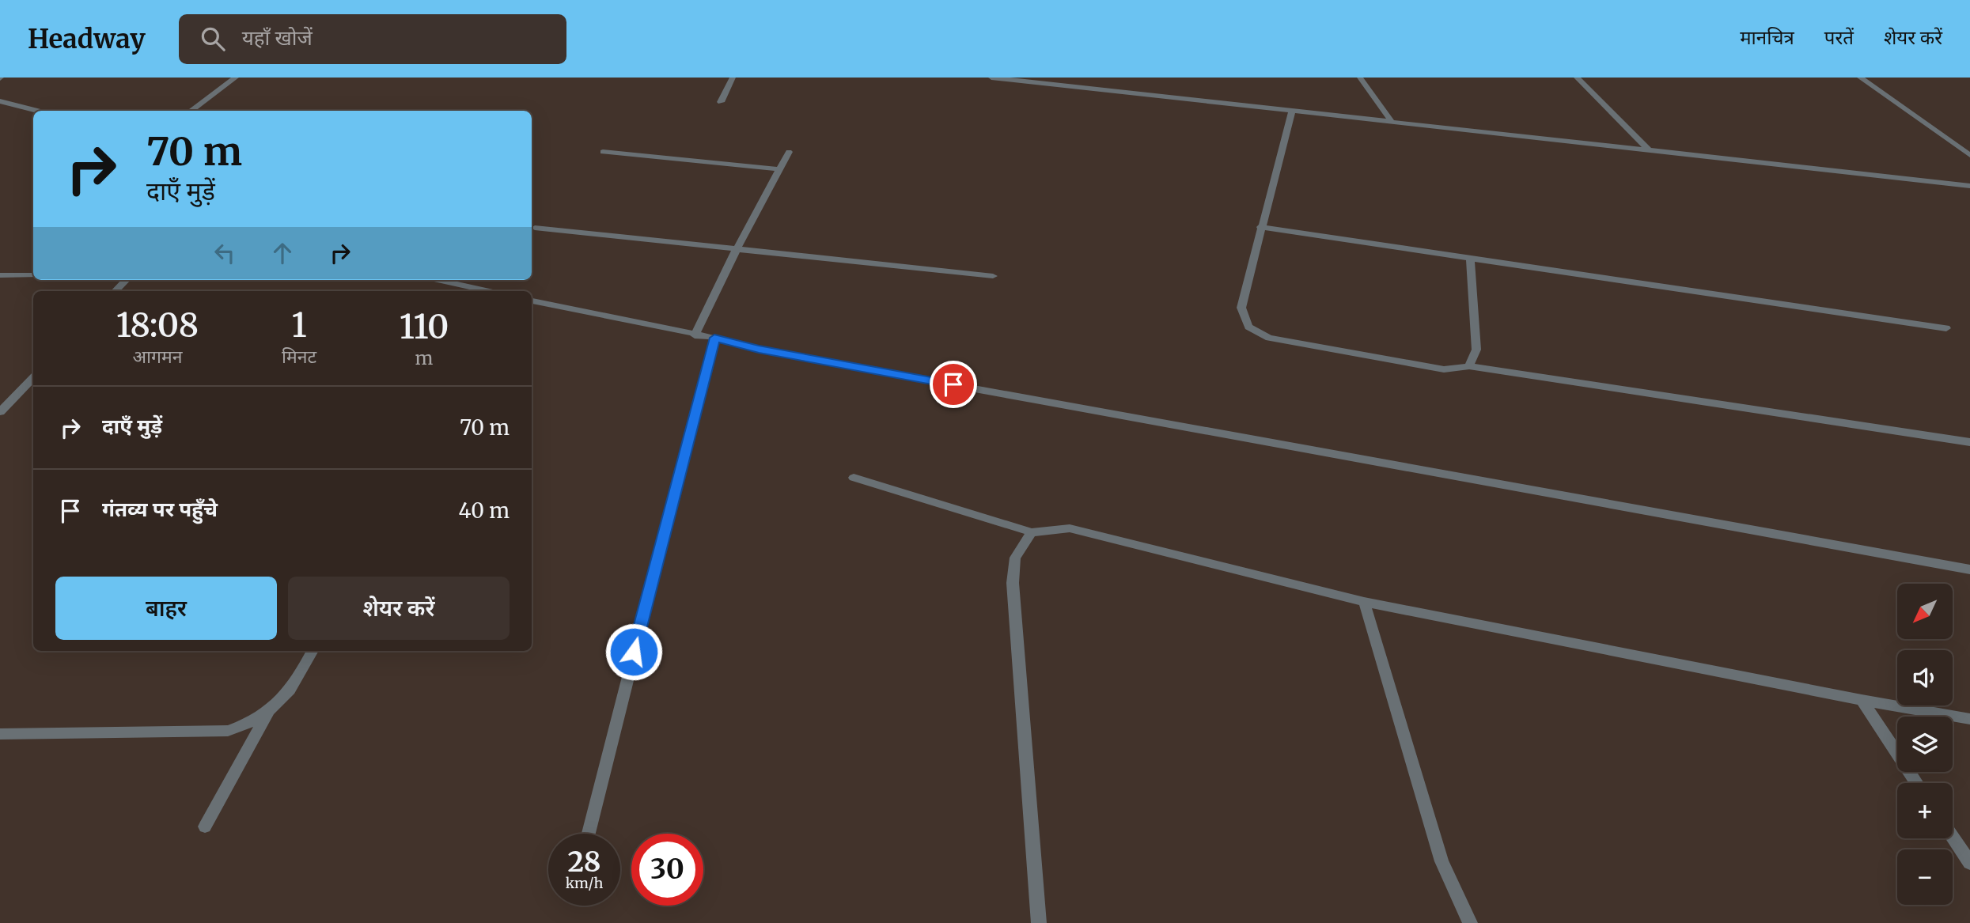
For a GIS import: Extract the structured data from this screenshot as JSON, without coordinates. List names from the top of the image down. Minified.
{"north":"bottom left","page":{"header":"Headway","search":"यहाँ खोजें","nav":["मानचित्र","परतें","शेयर करें"],"turn":["70 m","दाएँ मुड़ें"],"eta":["18:08","आगमन","1","मिनट","110","m"],"list":[{"name":"दाएँ मुड़ें","value":"70 m"},{"name":"गंतव्य पर पहुँचे","value":"40 m"}],"buttons":["बाहर","शेयर करें"],"map_buttons":["+","−"],"speed":"28 km/h","limit":"30"}}
